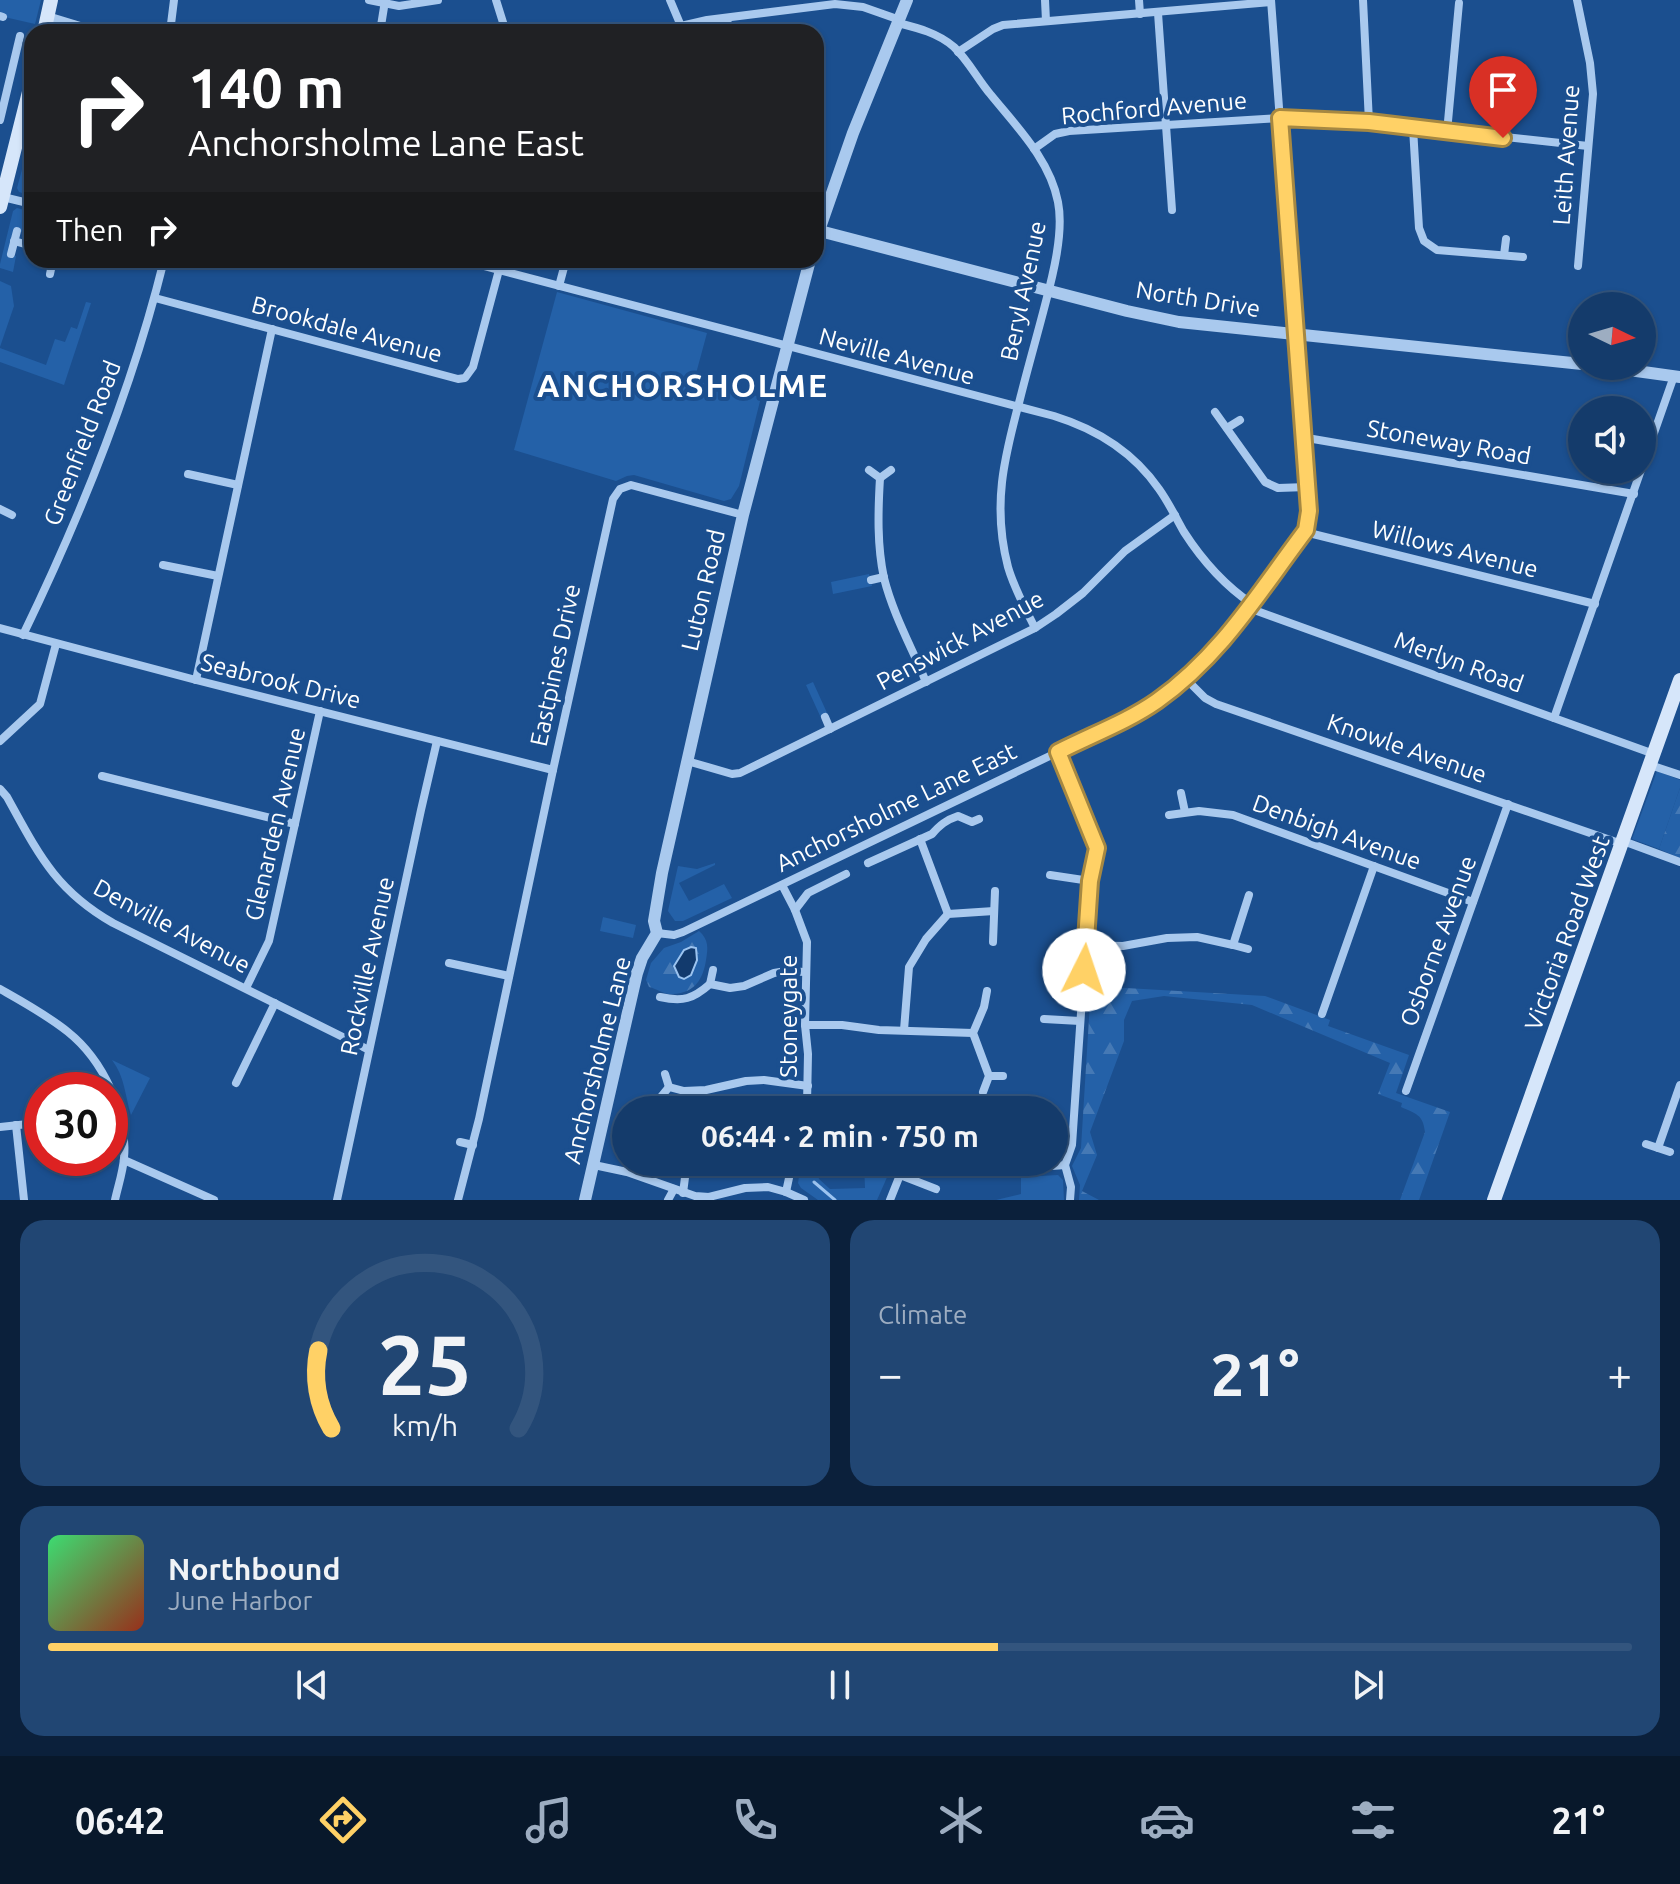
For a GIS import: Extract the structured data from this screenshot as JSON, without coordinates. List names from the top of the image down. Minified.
{"streets":{"main road":["Victoria Road West"],"street":["Rochford Avenue","Leith Avenue","Beryl Avenue","North Drive","Brookdale Avenue","Neville Avenue","Stoneway Road","Greenfield Road","Willows Avenue","Luton Road","Penswick Avenue","Merlyn Road","Eastpines Drive","Seabrook Drive","Knowle Avenue","Anchorsholme Lane East","Glenarden Avenue","Denbigh Avenue","Denville Avenue","Osborne Avenue","Rockville Avenue","Stoneygate","Anchorsholme Lane"]},"crossings":[["Rochford Avenue","Leith Avenue"],["Rochford Avenue","Beryl Avenue"],["Beryl Avenue","North Drive"],["Beryl Avenue","Neville Avenue"],["Beryl Avenue","Penswick Avenue"],["Brookdale Avenue","Neville Avenue"],["Brookdale Avenue","Greenfield Road"],["Neville Avenue","Luton Road"],["Neville Avenue","Penswick Avenue"],["Neville Avenue","Merlyn Road"],["Neville Avenue","Anchorsholme Lane East"],["Greenfield Road","Seabrook Drive"],["Willows Avenue","Anchorsholme Lane East"],["Luton Road","Penswick Avenue"],["Luton Road","Eastpines Drive"],["Luton Road","Anchorsholme Lane East"],["Luton Road","Anchorsholme Lane"],["Merlyn Road","Anchorsholme Lane East"],["Merlyn Road","Victoria Road West"],["Eastpines Drive","Seabrook Drive"],["Seabrook Drive","Glenarden Avenue"],["Seabrook Drive","Rockville Avenue"],["Knowle Avenue","Anchorsholme Lane East"],["Knowle Avenue","Victoria Road West"],["Knowle Avenue","Osborne Avenue"],["Anchorsholme Lane East","Stoneygate"],["Anchorsholme Lane East","Anchorsholme Lane"],["Glenarden Avenue","Denville Avenue"],["Denbigh Avenue","Osborne Avenue"],["Denville Avenue","Rockville Avenue"]],"districts":["ANCHORSHOLME"],"north":"right","page":{"turn":["140 m","Anchorsholme Lane East"],"then":"Then","limit":"30","trip":"06:44 · 2 min · 750 m","tile":"Climate","heat":["−","21°","+"],"song":["Northbound","June Harbor"],"tabs":["06:42","21°"],"gauge":["25","km/h"]}}
